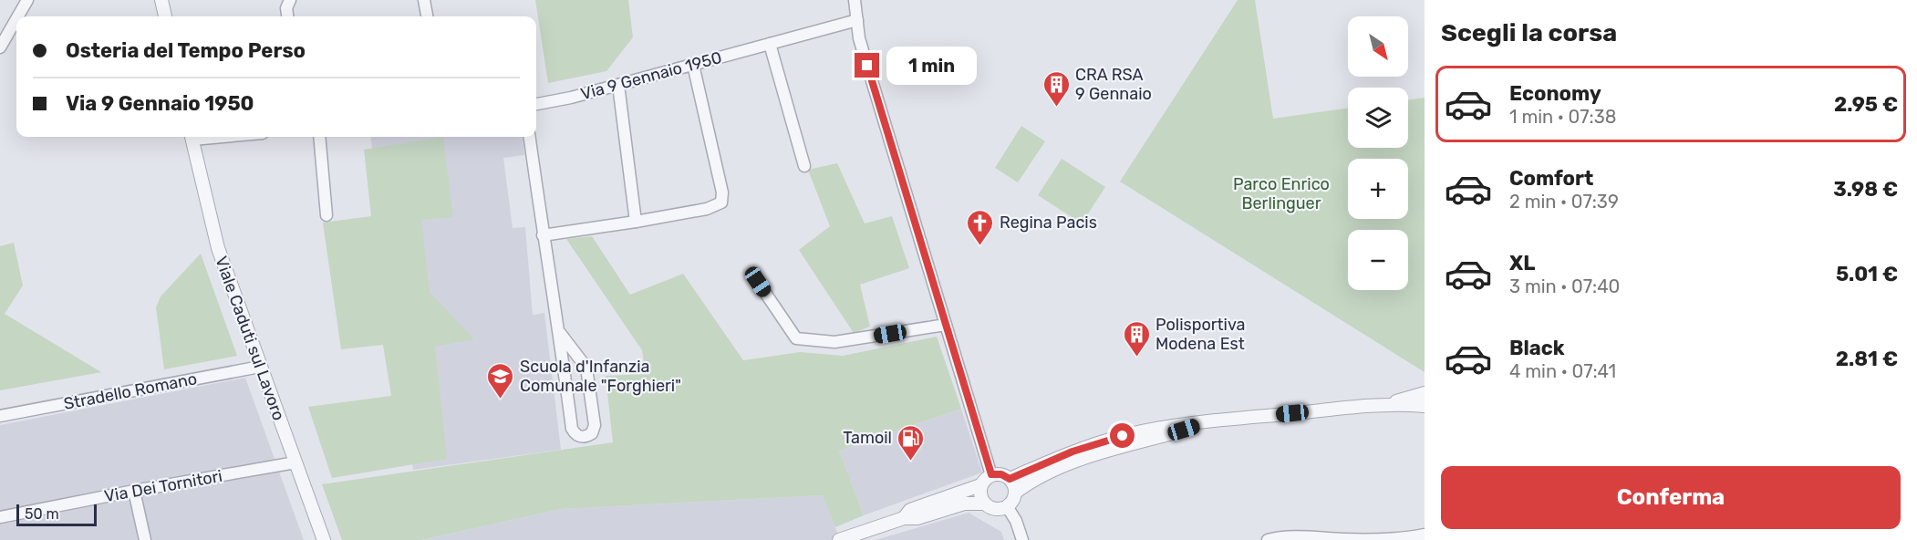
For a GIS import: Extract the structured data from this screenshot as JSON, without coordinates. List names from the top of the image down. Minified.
{"streets":{"street":["Via 9 Gennaio 1950","Viale Caduti sul Lavoro","Stradello Romano","Via Dei Tornitori"]},"crossings":[["Viale Caduti sul Lavoro","Stradello Romano"],["Viale Caduti sul Lavoro","Via Dei Tornitori"]],"parks":["Parco Enrico Berlinguer"],"places":{"building":["CRA RSA 9 Gennaio","Polisportiva Modena Est"],"church":["Regina Pacis"],"school or university":["Scuola d'Infanzia Comunale \"Forghieri\""],"fuel station":["Tamoil"]},"scale_bar":"50 m","north":"bottom right","page":{"heading":"Scegli la corsa","map_buttons":["+","−"],"banner":["Osteria del Tempo Perso","Via 9 Gennaio 1950"],"bubble":"1 min","list":[{"name":"Economy","note":"1 min · 07:38","value":"2.95 €"},{"name":"Comfort","note":"2 min · 07:39","value":"3.98 €"},{"name":"XL","note":"3 min · 07:40","value":"5.01 €"},{"name":"Black","note":"4 min · 07:41","value":"2.81 €"}],"buttons":"Conferma","scale":"50 m"}}
